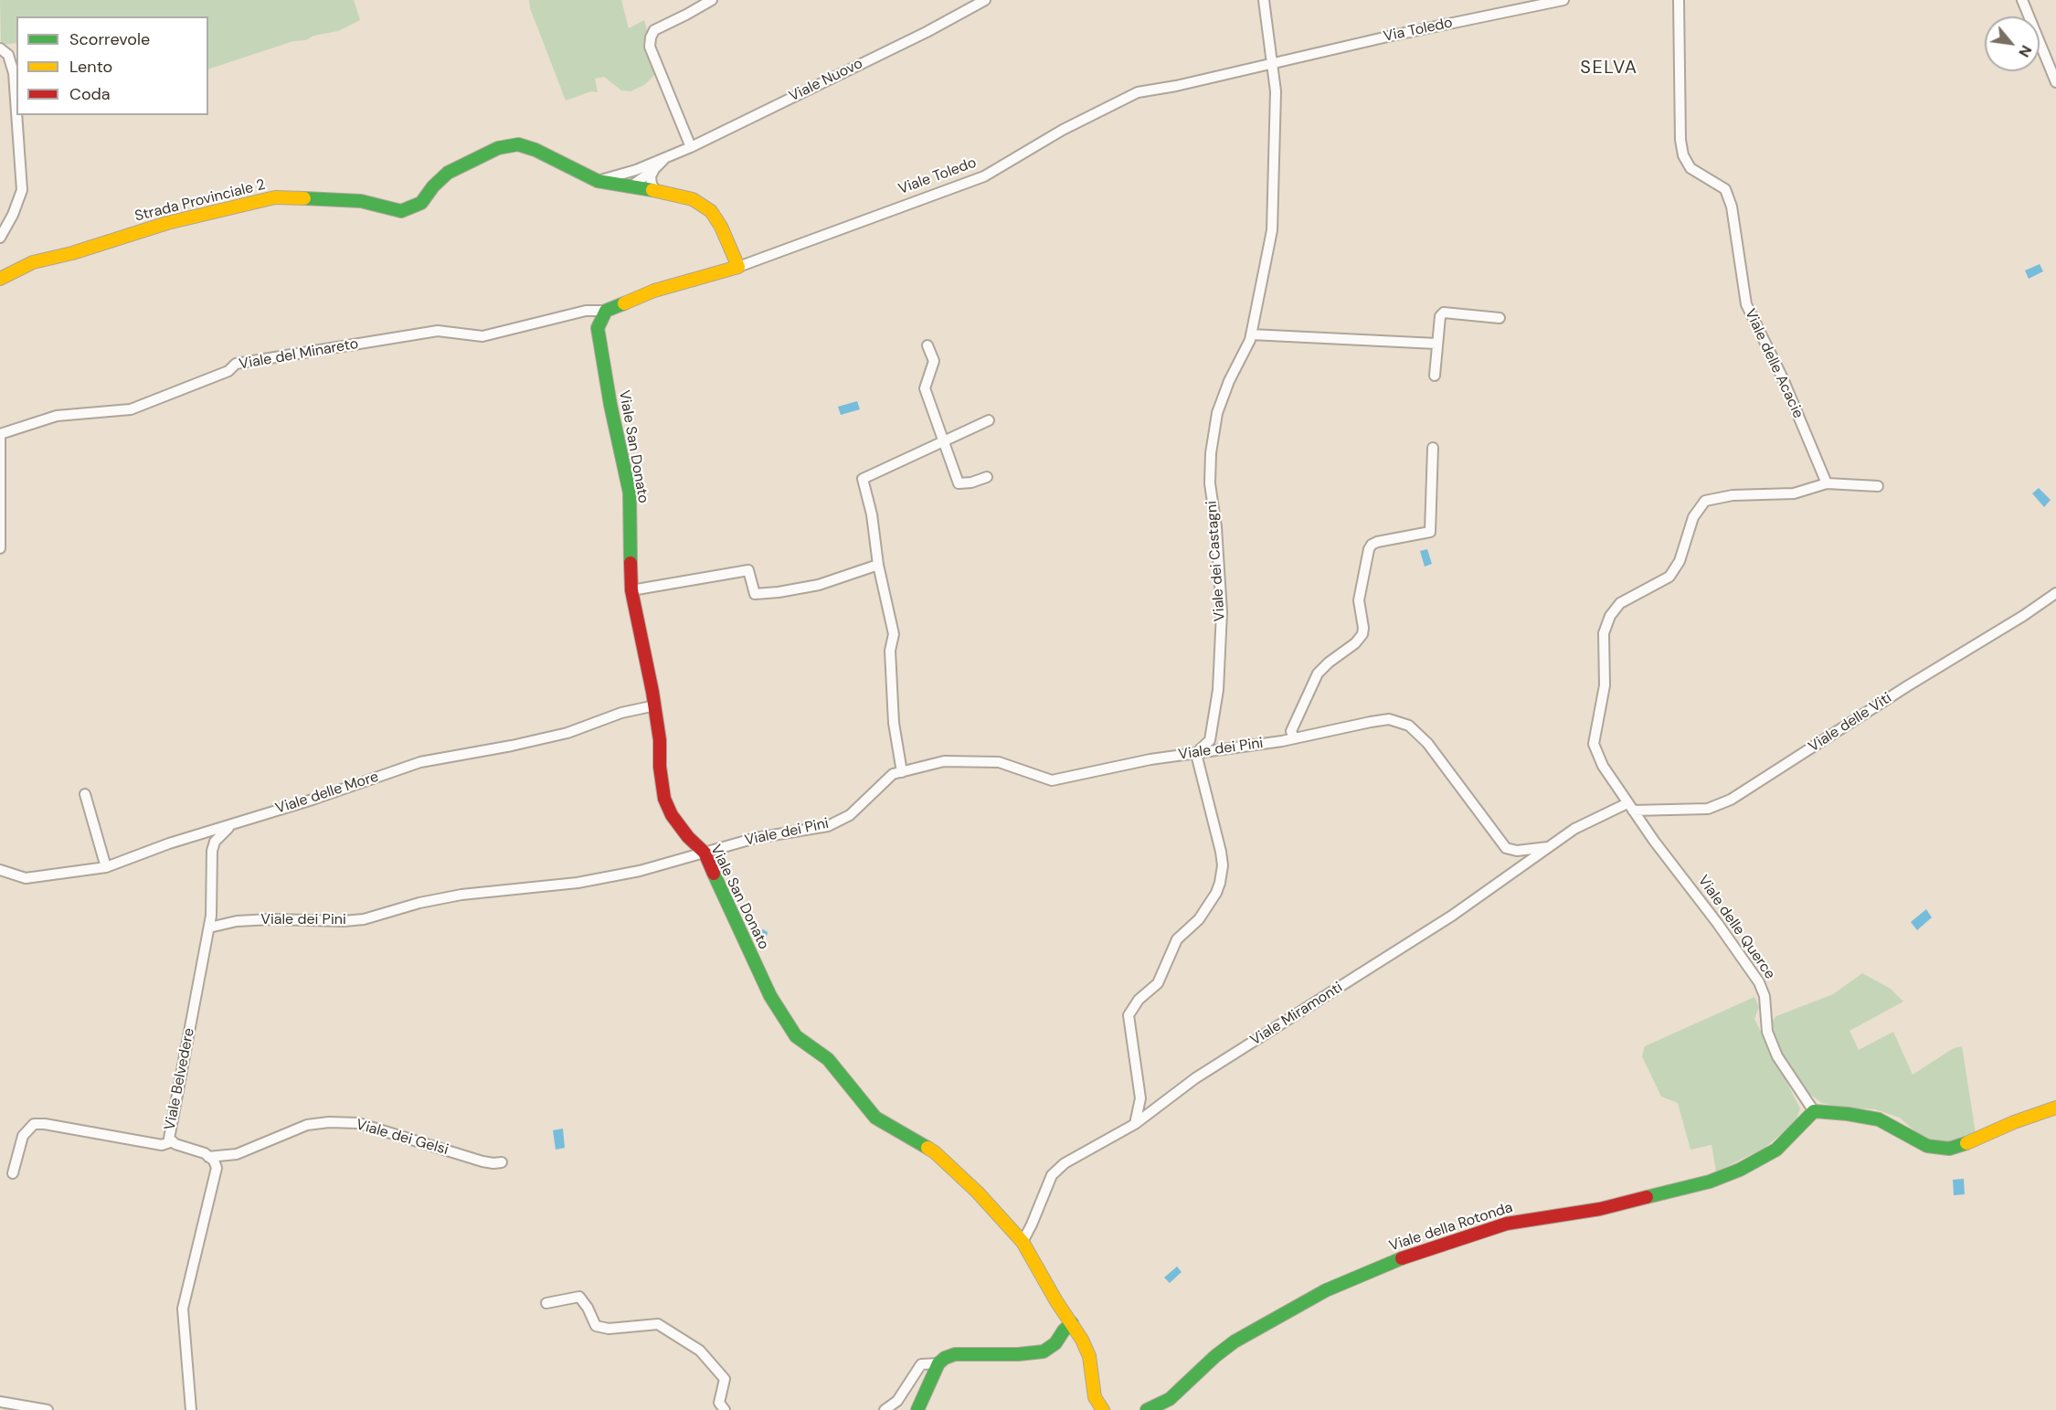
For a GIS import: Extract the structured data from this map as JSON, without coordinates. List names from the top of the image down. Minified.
{"streets":{"street":["Via Toledo","Viale Nuovo","Viale Toledo","Strada Provinciale 2","Viale del Minareto","Viale delle Acacie","Viale San Donato","Viale dei Castagni","Viale delle Viti","Viale dei Pini","Viale delle More","Viale delle Querce","Viale Miramonti","Viale Belvedere","Viale dei Gelsi","Viale della Rotonda"]},"crossings":[["Via Toledo","Viale Toledo"],["Via Toledo","Viale dei Castagni"],["Viale Nuovo","Strada Provinciale 2"],["Viale Toledo","Strada Provinciale 2"],["Viale Toledo","Viale del Minareto"],["Viale Toledo","Viale San Donato"],["Viale Toledo","Viale dei Castagni"],["Viale del Minareto","Viale San Donato"],["Viale delle Acacie","Viale delle Querce"],["Viale San Donato","Viale dei Pini"],["Viale San Donato","Viale delle More"],["Viale San Donato","Viale Miramonti"],["Viale dei Castagni","Viale dei Pini"],["Viale delle Viti","Viale delle Querce"],["Viale delle Viti","Viale Miramonti"],["Viale dei Pini","Viale Miramonti"],["Viale dei Pini","Viale Belvedere"],["Viale delle More","Viale Belvedere"],["Viale delle Querce","Viale Miramonti"],["Viale delle Querce","Viale della Rotonda"],["Viale Belvedere","Viale dei Gelsi"]],"districts":["SELVA"],"legend":["Scorrevole","Lento","Coda"],"north":"bottom right"}
